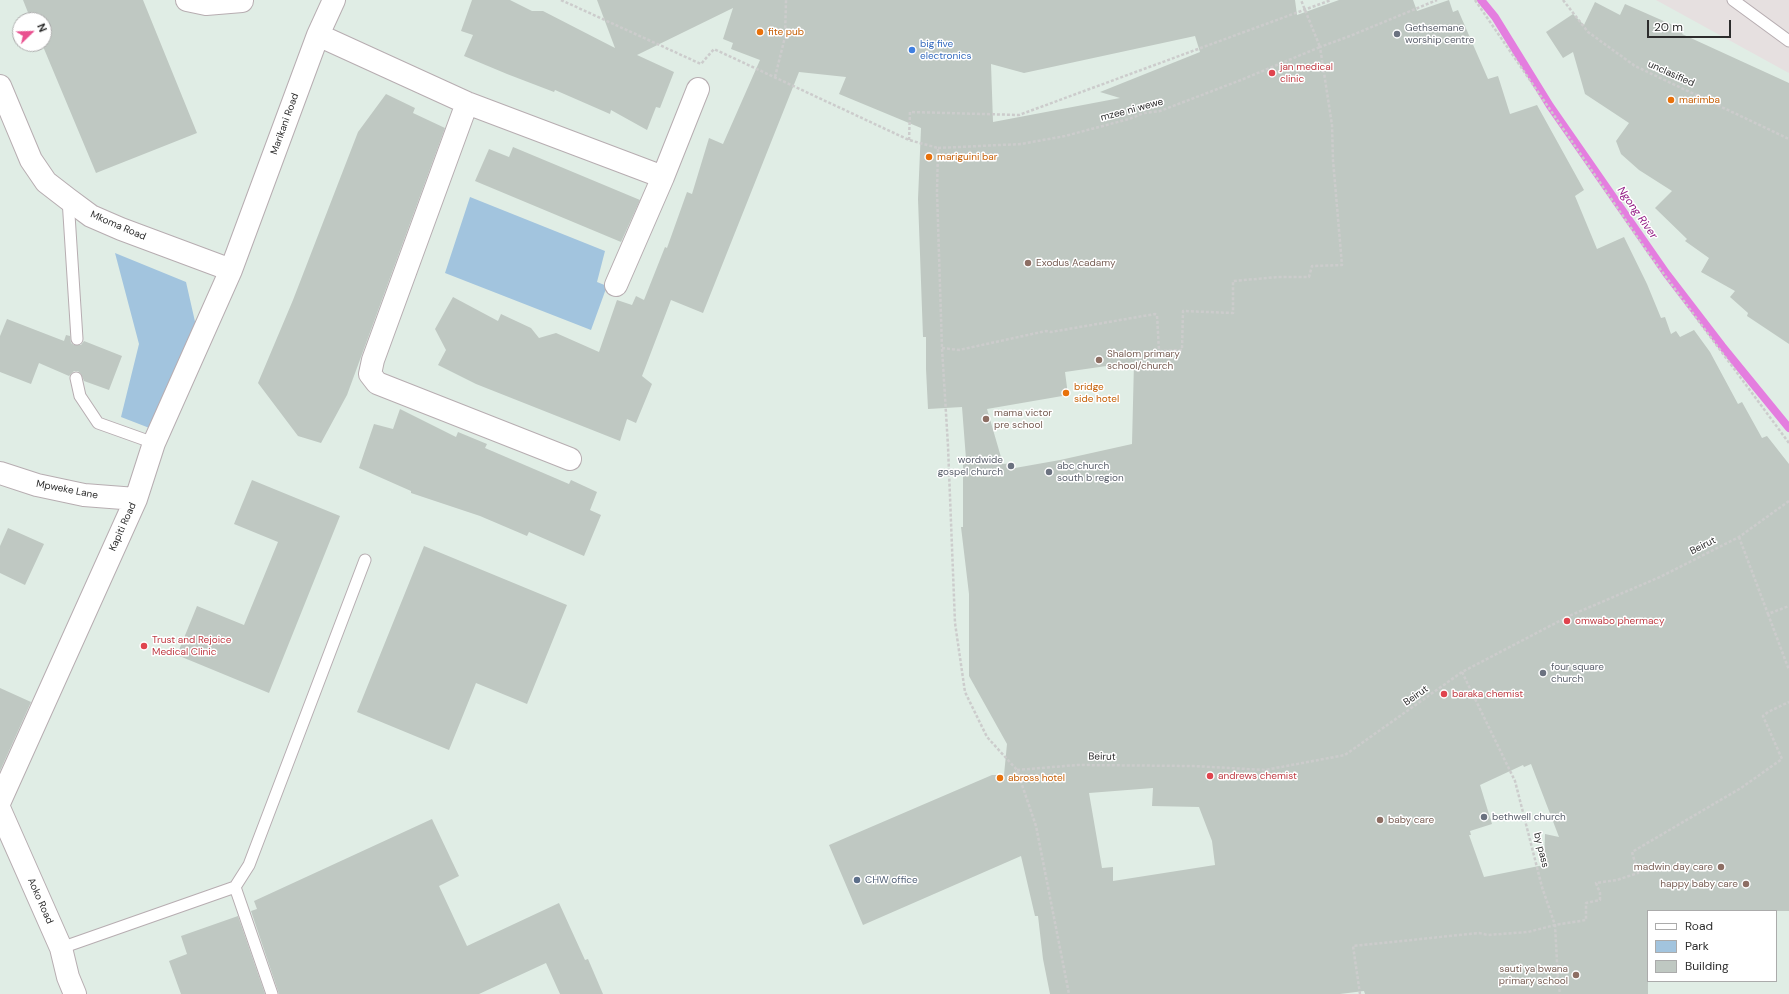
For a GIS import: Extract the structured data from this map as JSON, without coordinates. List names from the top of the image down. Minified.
{"streets":{"street":["Marikani Road","Mkoma Road","Mpweke Lane","Kapiti Road","Aoko Road"],"path":["unclasified","mzee ni wewe","Beirut","by pass"]},"crossings":[["Marikani Road","Kapiti Road"],["Mkoma Road","Kapiti Road"],["Mpweke Lane","Kapiti Road"],["Beirut","by pass"]],"water":["Ngong River"],"places":["fite pub","Gethsemane worship centre","big five electronics","jan medical clinic","marimba","mariguini bar","Exodus Acadamy","Shalom primary school/church","bridge side hotel","mama victor pre school","wordwide gospel church","abc church south b region","omwabo phermacy","Trust and Rejoice Medical Clinic","four square church","baraka chemist","andrews chemist","abross hotel","bethwell church","baby care","madwin day care","CHW office","happy baby care","sauti ya bwana primary school"],"legend":["Road","Park","Building"],"scale_bar":"20 m","north":"top right"}
